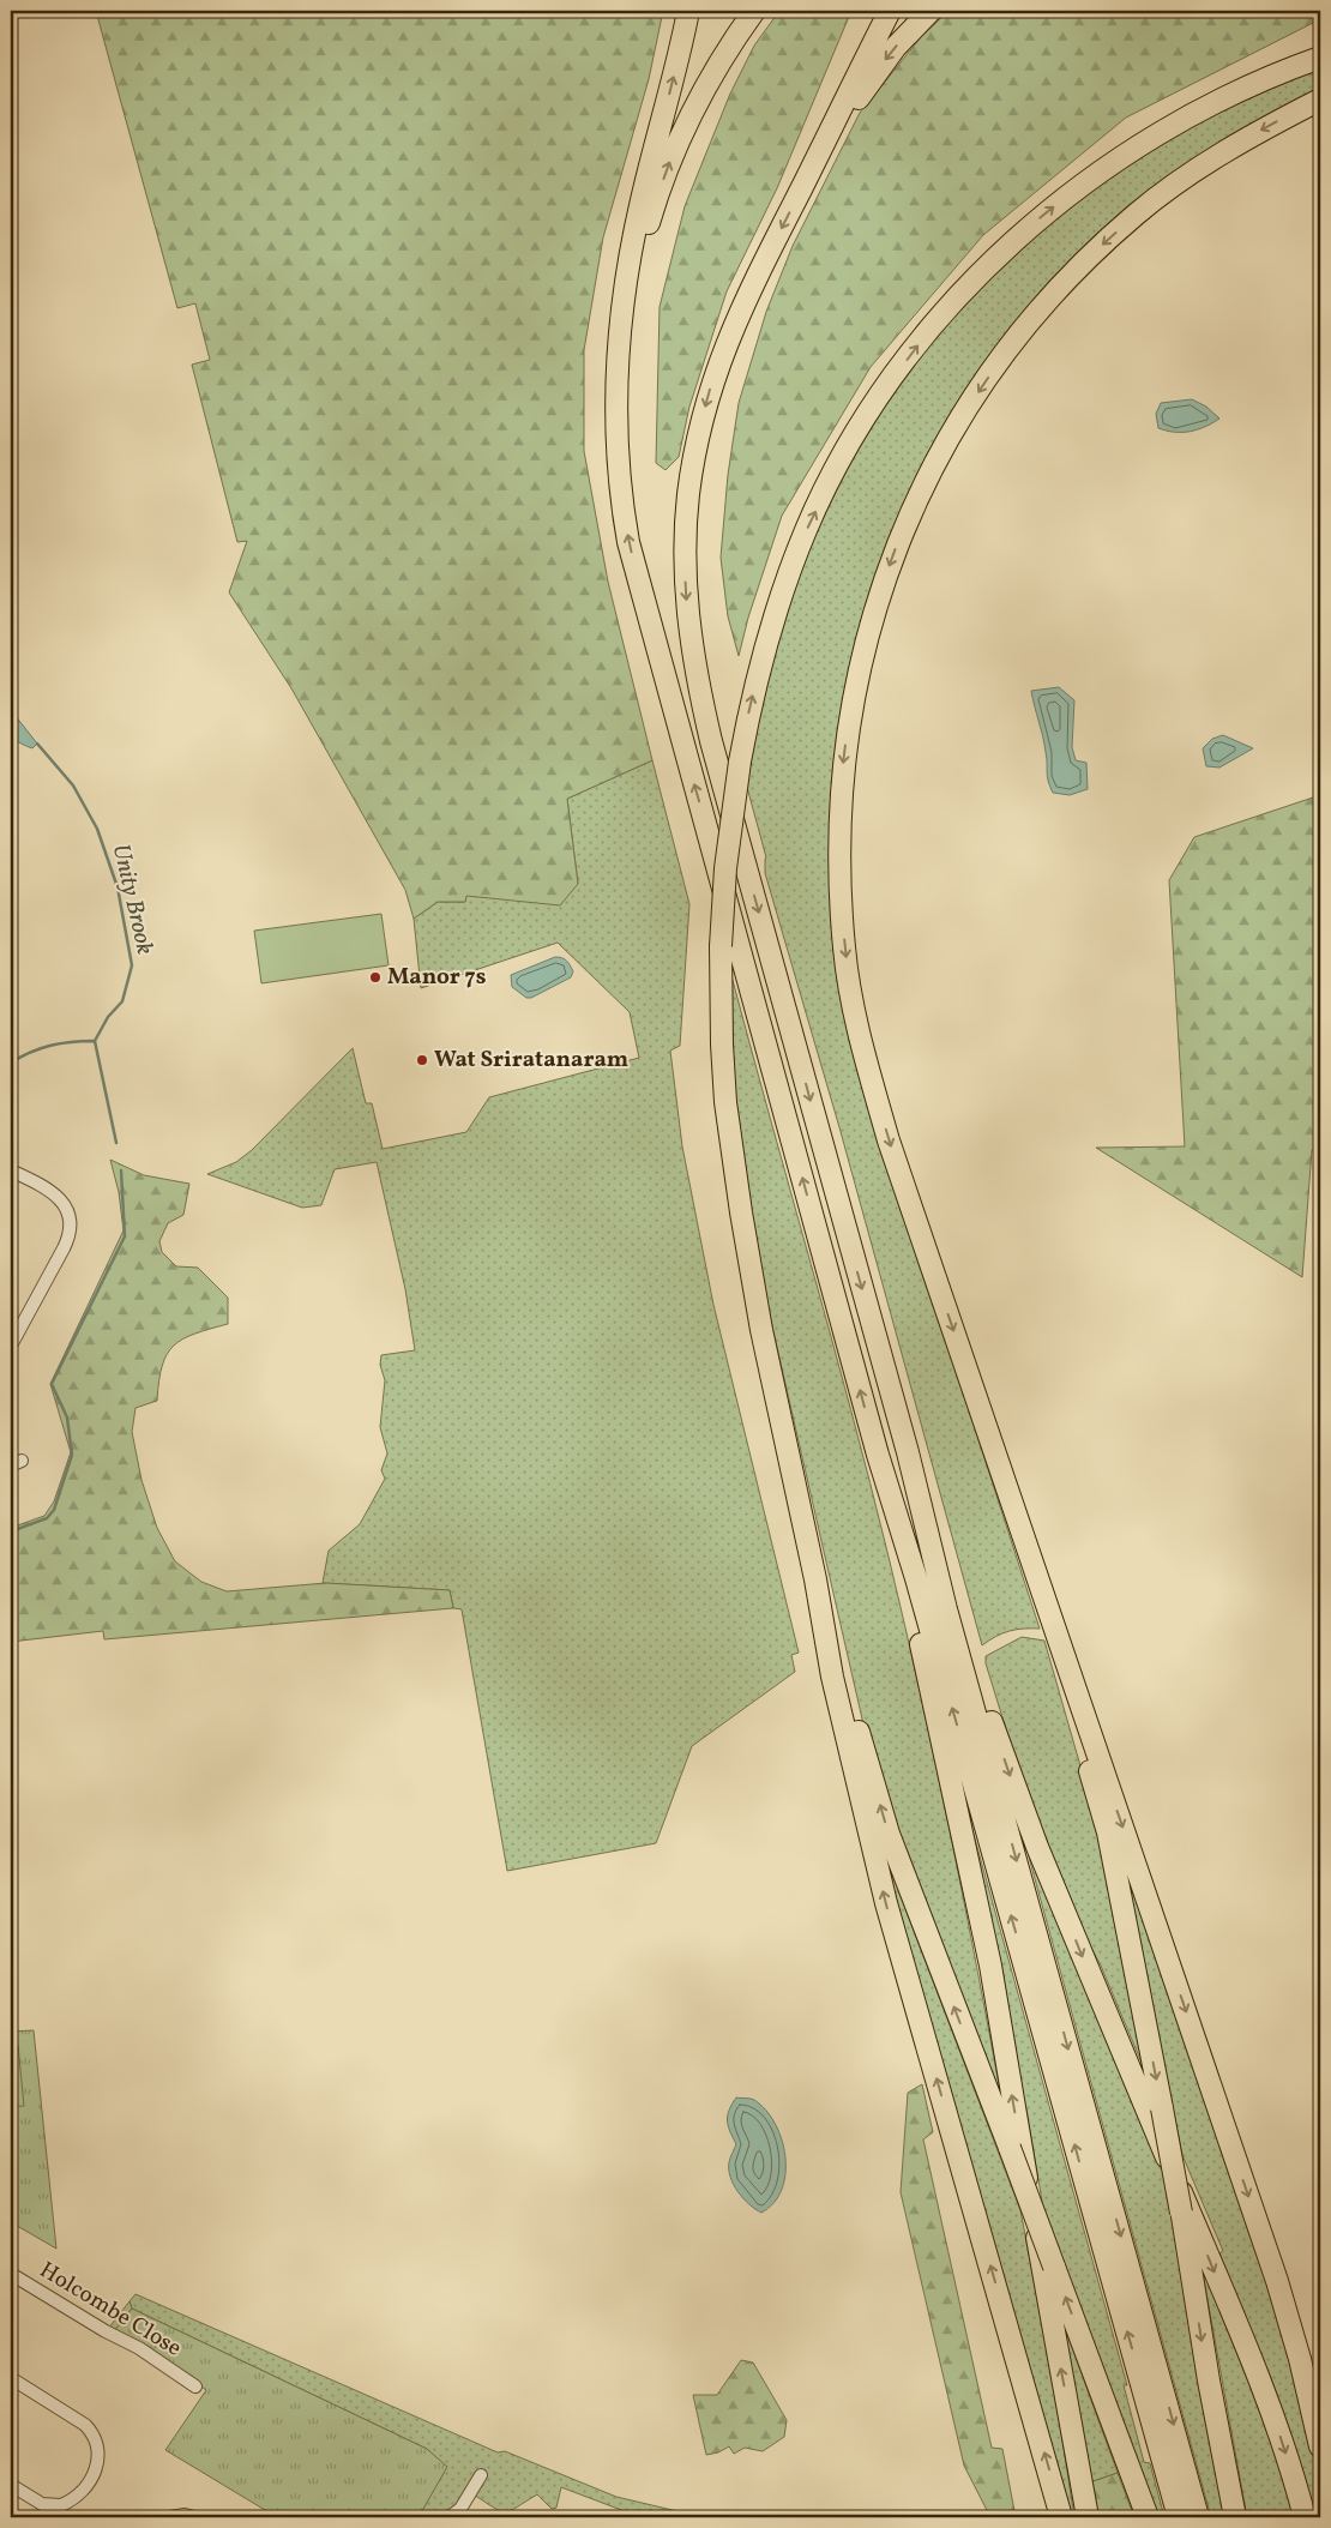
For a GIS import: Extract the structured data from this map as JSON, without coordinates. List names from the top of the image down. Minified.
{"streets":{"street":["Holcombe Close"]},"water":["Unity Brook"],"places":["Manor 7s","Wat Sriratanaram"]}
